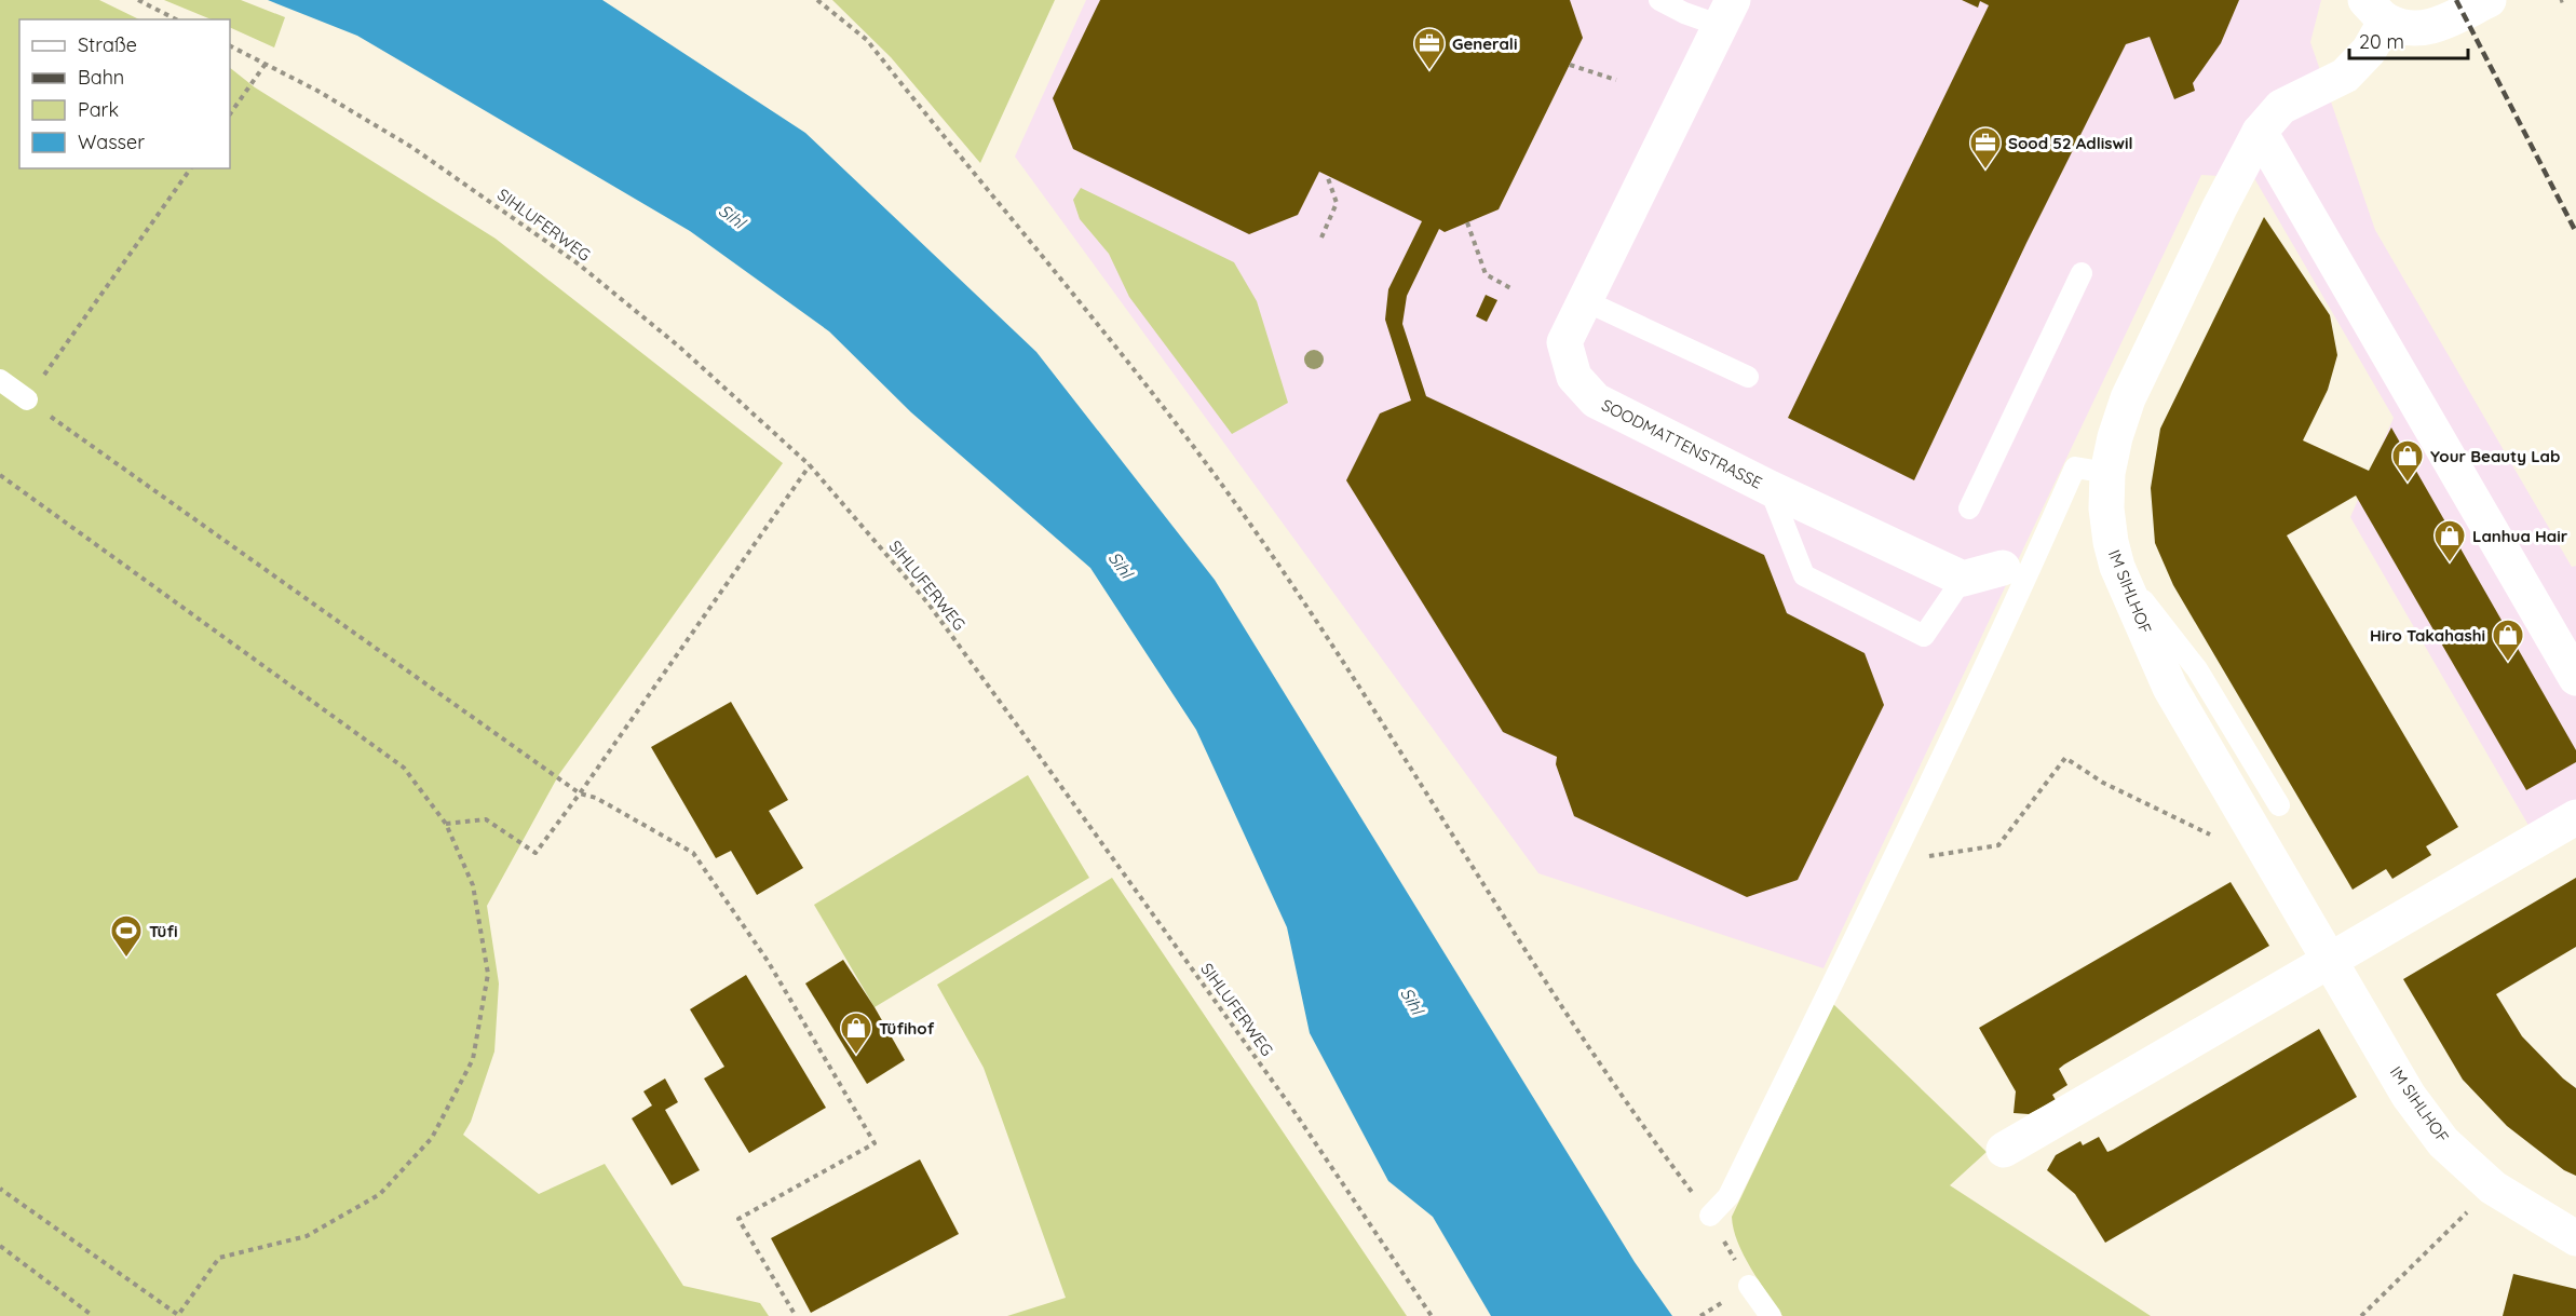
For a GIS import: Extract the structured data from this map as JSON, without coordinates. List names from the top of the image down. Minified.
{"streets":{"street":["SOODMATTENSTRASSE","IM SIHLHOF"],"path":["SIHLUFERWEG"]},"water":["Sihl"],"places":{"office":["Generali","Sood 52 Adliswil"],"shop":["Your Beauty Lab","Lanhua Hair","Hiro Takahashi","Tüfihof"],"sports":["Tüfi"]},"legend":["Straße","Bahn","Park","Wasser"],"scale_bar":"20 m"}
